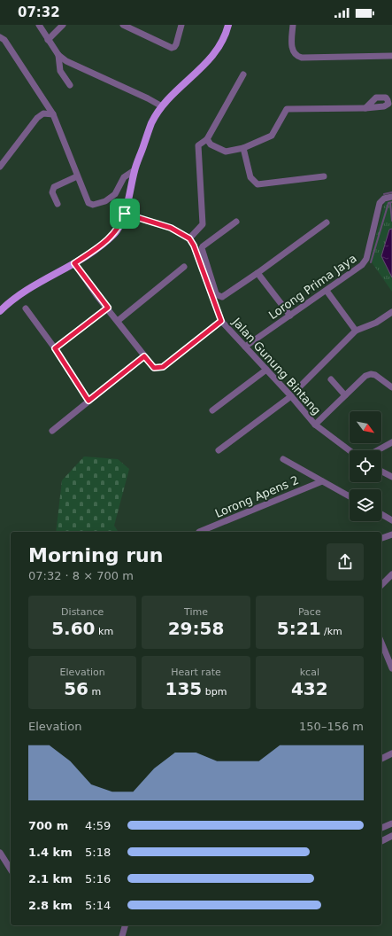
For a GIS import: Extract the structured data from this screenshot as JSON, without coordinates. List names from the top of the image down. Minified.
{"streets":{"street":["Lorong Prima Jaya","Jalan Gunung Bintang","Lorong Apens 2"]},"crossings":[["Lorong Prima Jaya","Jalan Gunung Bintang"]],"north":"bottom right","page":{"status":"07:32","heading":["Morning run","07:32 · 8 × 700 m"],"stats":[["Distance","5.60 km"],["Time","29:58"],["Pace","5:21 /km"],["Elevation","56 m"],["Heart rate","135 bpm"],["kcal","432"]],"chart":["Elevation","150–156 m"],"list":[{"name":"700 m","note":"4:59"},{"name":"1.4 km","note":"5:18"},{"name":"2.1 km","note":"5:16"},{"name":"2.8 km","note":"5:14"}]}}
